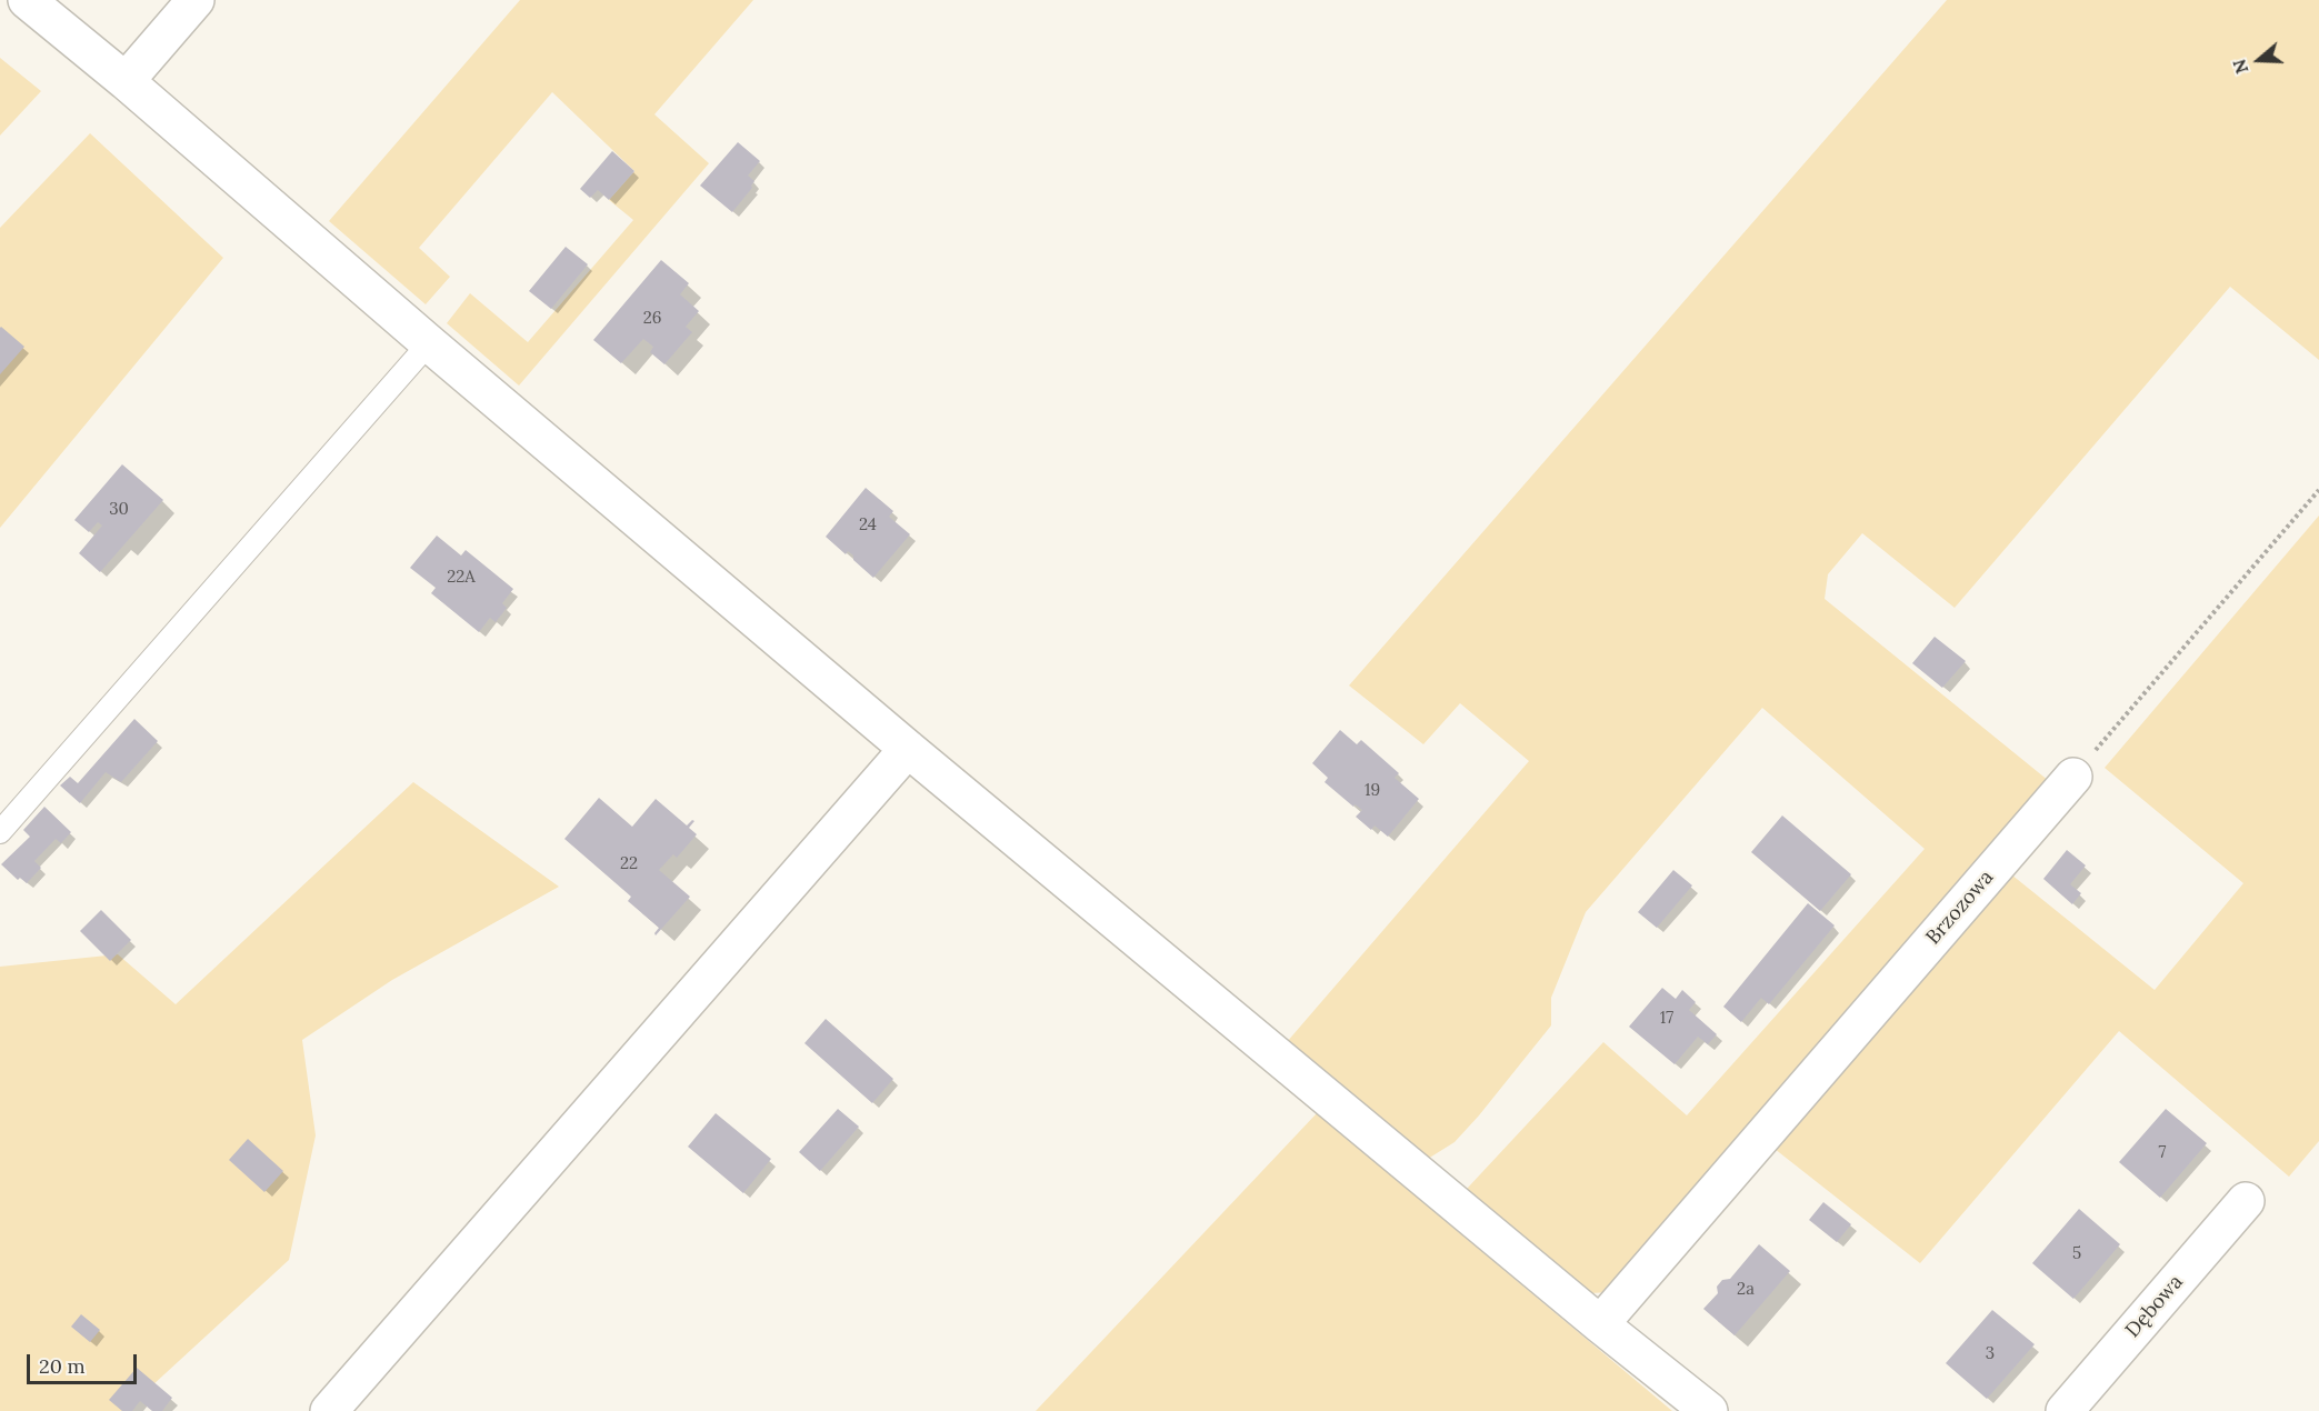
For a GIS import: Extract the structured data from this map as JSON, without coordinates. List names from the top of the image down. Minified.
{"streets":{"street":["Brzozowa","Dębowa"]},"house_numbers":["26","30","24","22A","19","22","17","7","5","2a","3"],"scale_bar":"20 m","north":"left"}
